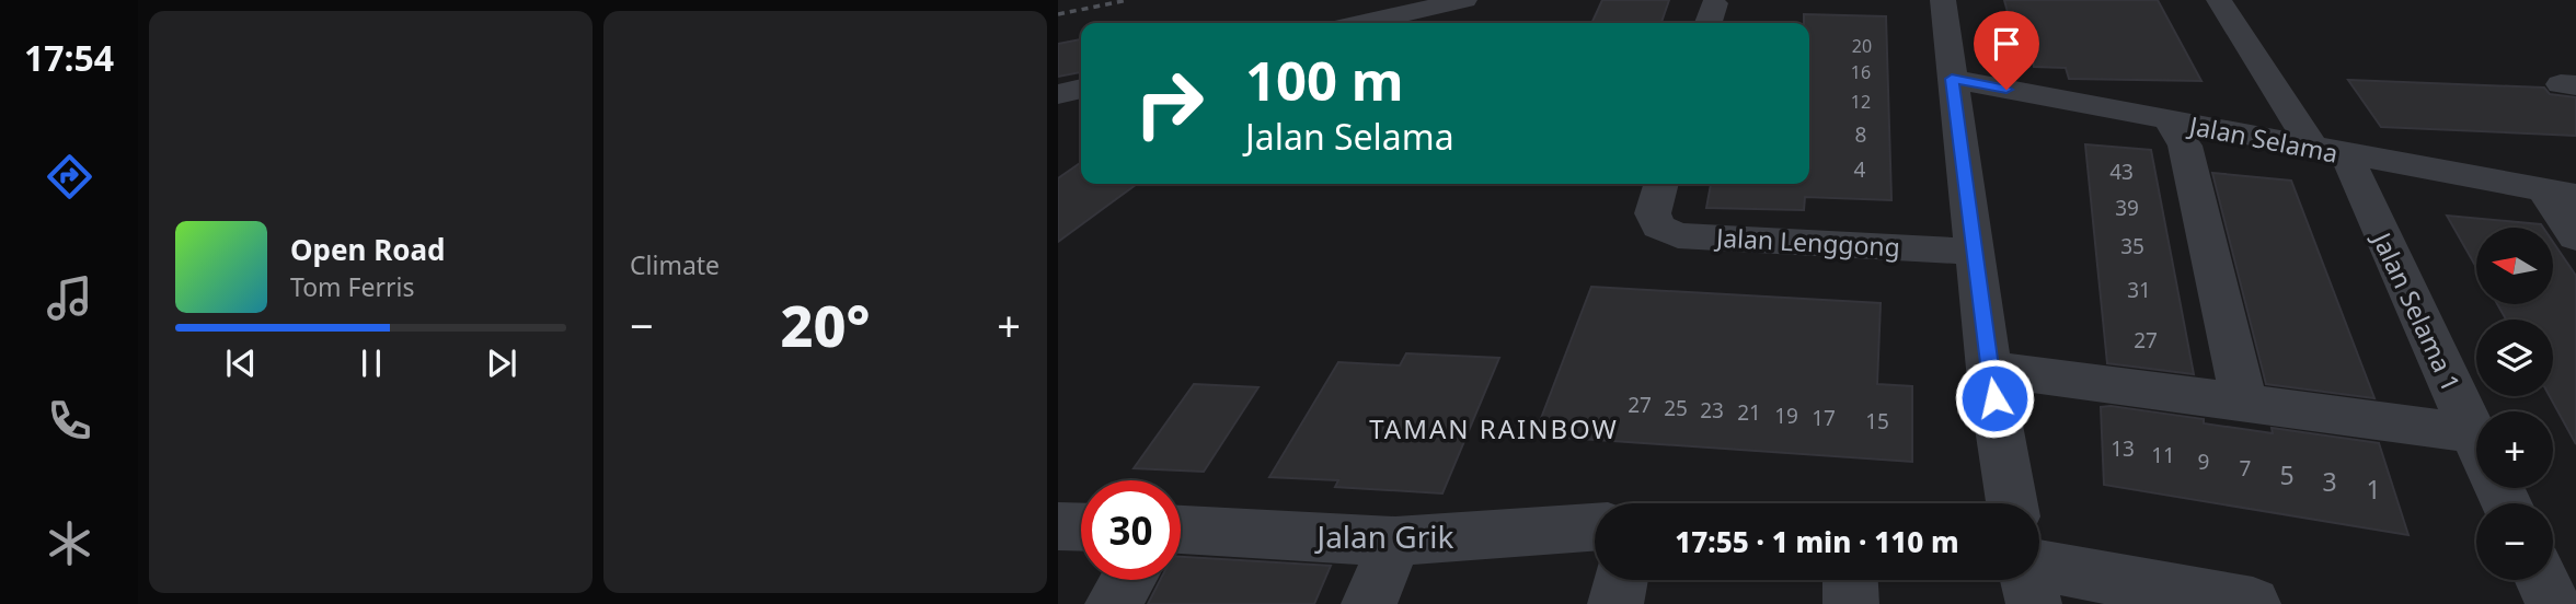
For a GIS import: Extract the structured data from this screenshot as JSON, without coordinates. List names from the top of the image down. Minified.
{"streets":{"street":["Jalan Selama","Jalan Lenggong","Jalan Selama 1","Jalan Grik"]},"crossings":[["Jalan Selama","Jalan Selama 1"]],"districts":["TAMAN RAINBOW"],"house_numbers":["20","16","12","8","4","43","39","35","31","27","27","25","23","21","19","17","15","13","11","9","7","5","3","1"],"north":"left","page":{"tabs":"17:54","tile":"Climate","turn":["100 m","Jalan Selama"],"song":["Open Road","Tom Ferris"],"map_buttons":["+","−"],"heat":["−","20°","+"],"limit":"30","trip":"17:55 · 1 min · 110 m"}}
